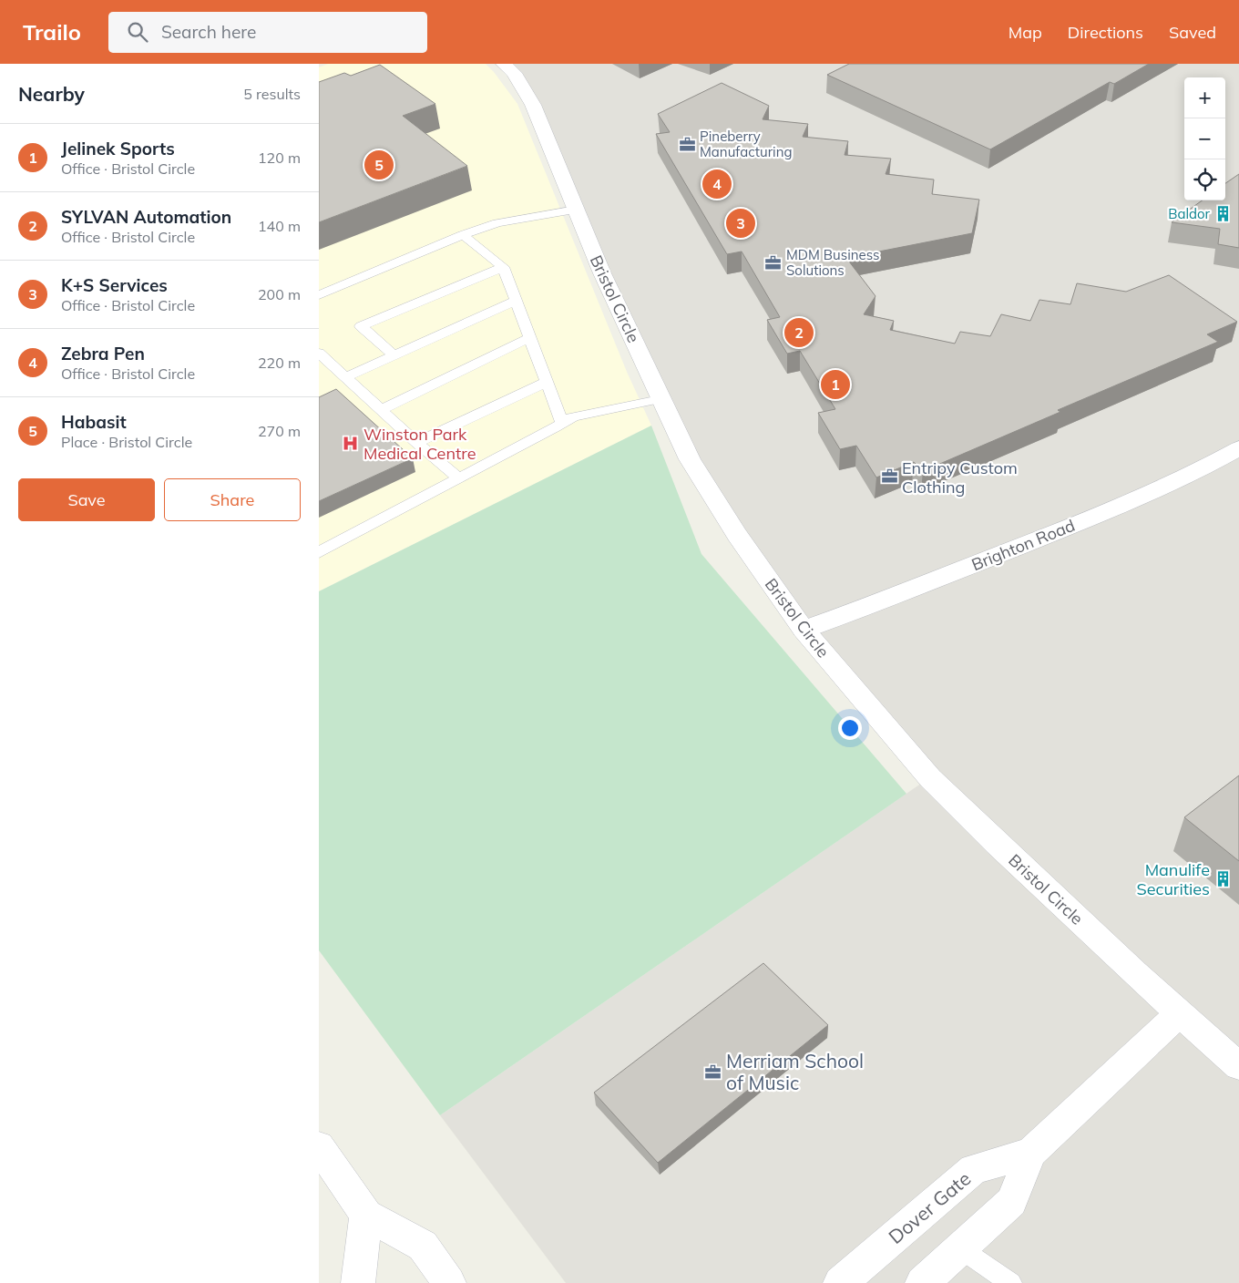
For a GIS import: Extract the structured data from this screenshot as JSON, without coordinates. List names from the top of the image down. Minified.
{"streets":{"street":["Bristol Circle","Brighton Road","Dover Gate"]},"crossings":[["Bristol Circle","Brighton Road"],["Bristol Circle","Dover Gate"]],"places":{"office":["Pineberry Manufacturing","MDM Business Solutions","Entripy Custom Clothing","Merriam School of Music"],"building":["Baldor","Manulife Securities"],"hospital":["Winston Park Medical Centre"]},"page":{"header":"Trailo","search":"Search here","nav":["Map","Directions","Saved"],"heading":["Nearby","5 results"],"map_buttons":["+","−"],"list":[{"mark":"1","name":"Jelinek Sports","note":"Office · Bristol Circle","value":"120 m"},{"mark":"2","name":"SYLVAN Automation","note":"Office · Bristol Circle","value":"140 m"},{"mark":"3","name":"K+S Services","note":"Office · Bristol Circle","value":"200 m"},{"mark":"4","name":"Zebra Pen","note":"Office · Bristol Circle","value":"220 m"},{"mark":"5","name":"Habasit","note":"Place · Bristol Circle","value":"270 m"}],"pins":["5","4","3","2","1"],"buttons":["Save","Share"]}}
